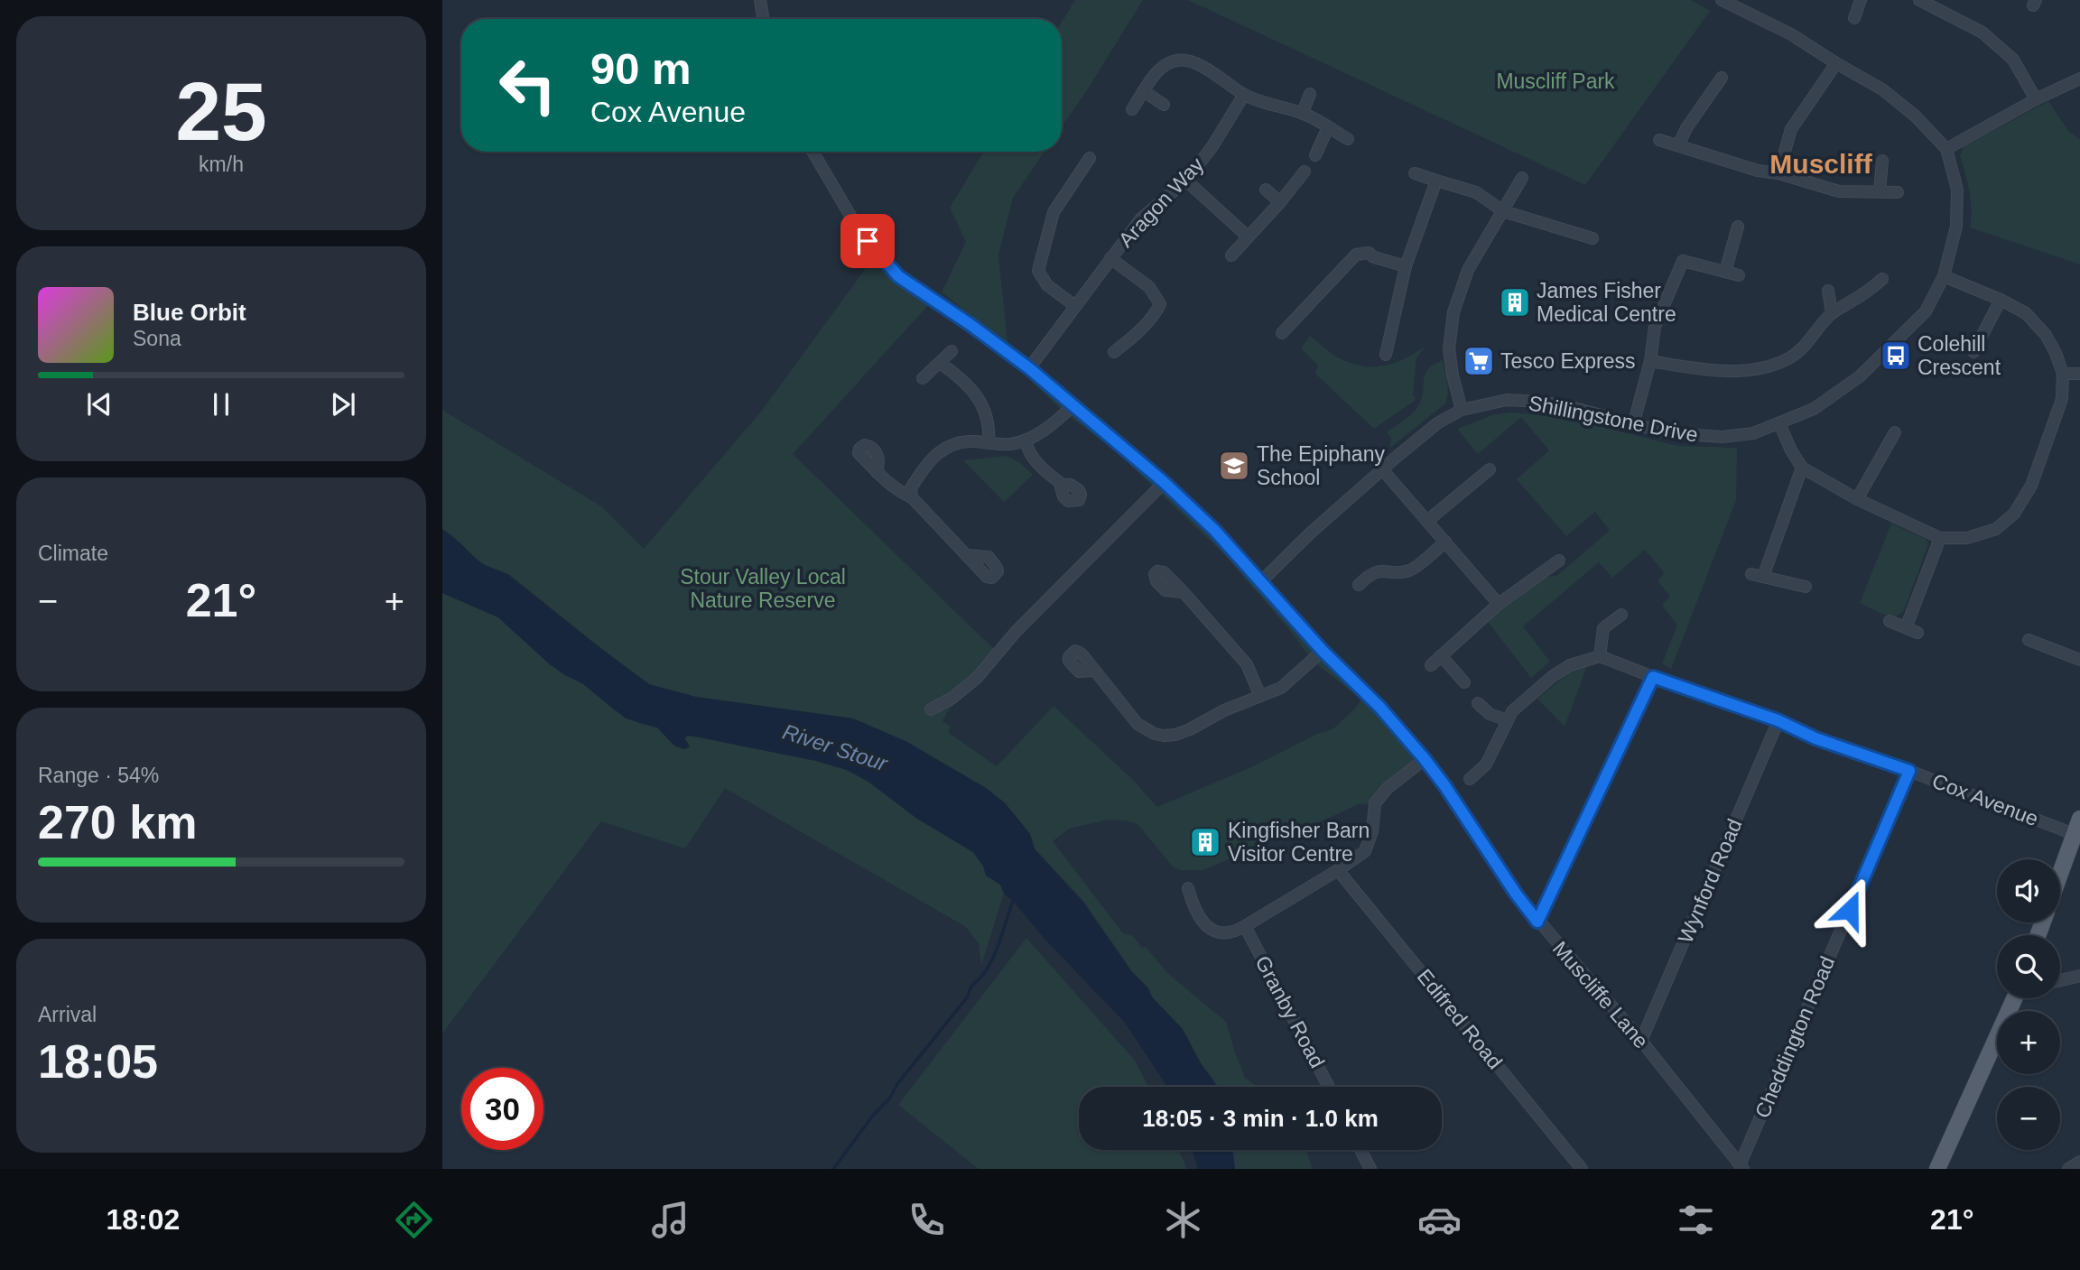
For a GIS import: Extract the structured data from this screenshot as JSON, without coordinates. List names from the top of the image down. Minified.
{"streets":{"street":["Aragon Way","Shillingstone Drive","Cox Avenue","Wynford Road","Muscliffe Lane","Granby Road","Edifred Road","Cheddington Road"]},"crossings":[["Aragon Way","Muscliffe Lane"],["Shillingstone Drive","Muscliffe Lane"],["Cox Avenue","Wynford Road"],["Cox Avenue","Cheddington Road"],["Wynford Road","Muscliffe Lane"],["Muscliffe Lane","Cheddington Road"]],"districts":["Muscliff"],"water":["River Stour"],"parks":["Muscliff Park","Stour Valley Local Nature Reserve"],"places":{"building":["James Fisher Medical Centre","Kingfisher Barn Visitor Centre"],"bus stop":["Colehill Crescent"],"supermarket":["Tesco Express"],"school or university":["The Epiphany School"]},"page":{"tile":[["25","km/h"],"Climate",["Range · 54%","270 km"],["Arrival","18:05"]],"turn":["90 m","Cox Avenue"],"song":["Blue Orbit","Sona"],"heat":["−","21°","+"],"map_buttons":["+","−"],"limit":"30","trip":"18:05 · 3 min · 1.0 km","tabs":["18:02","21°"]}}
